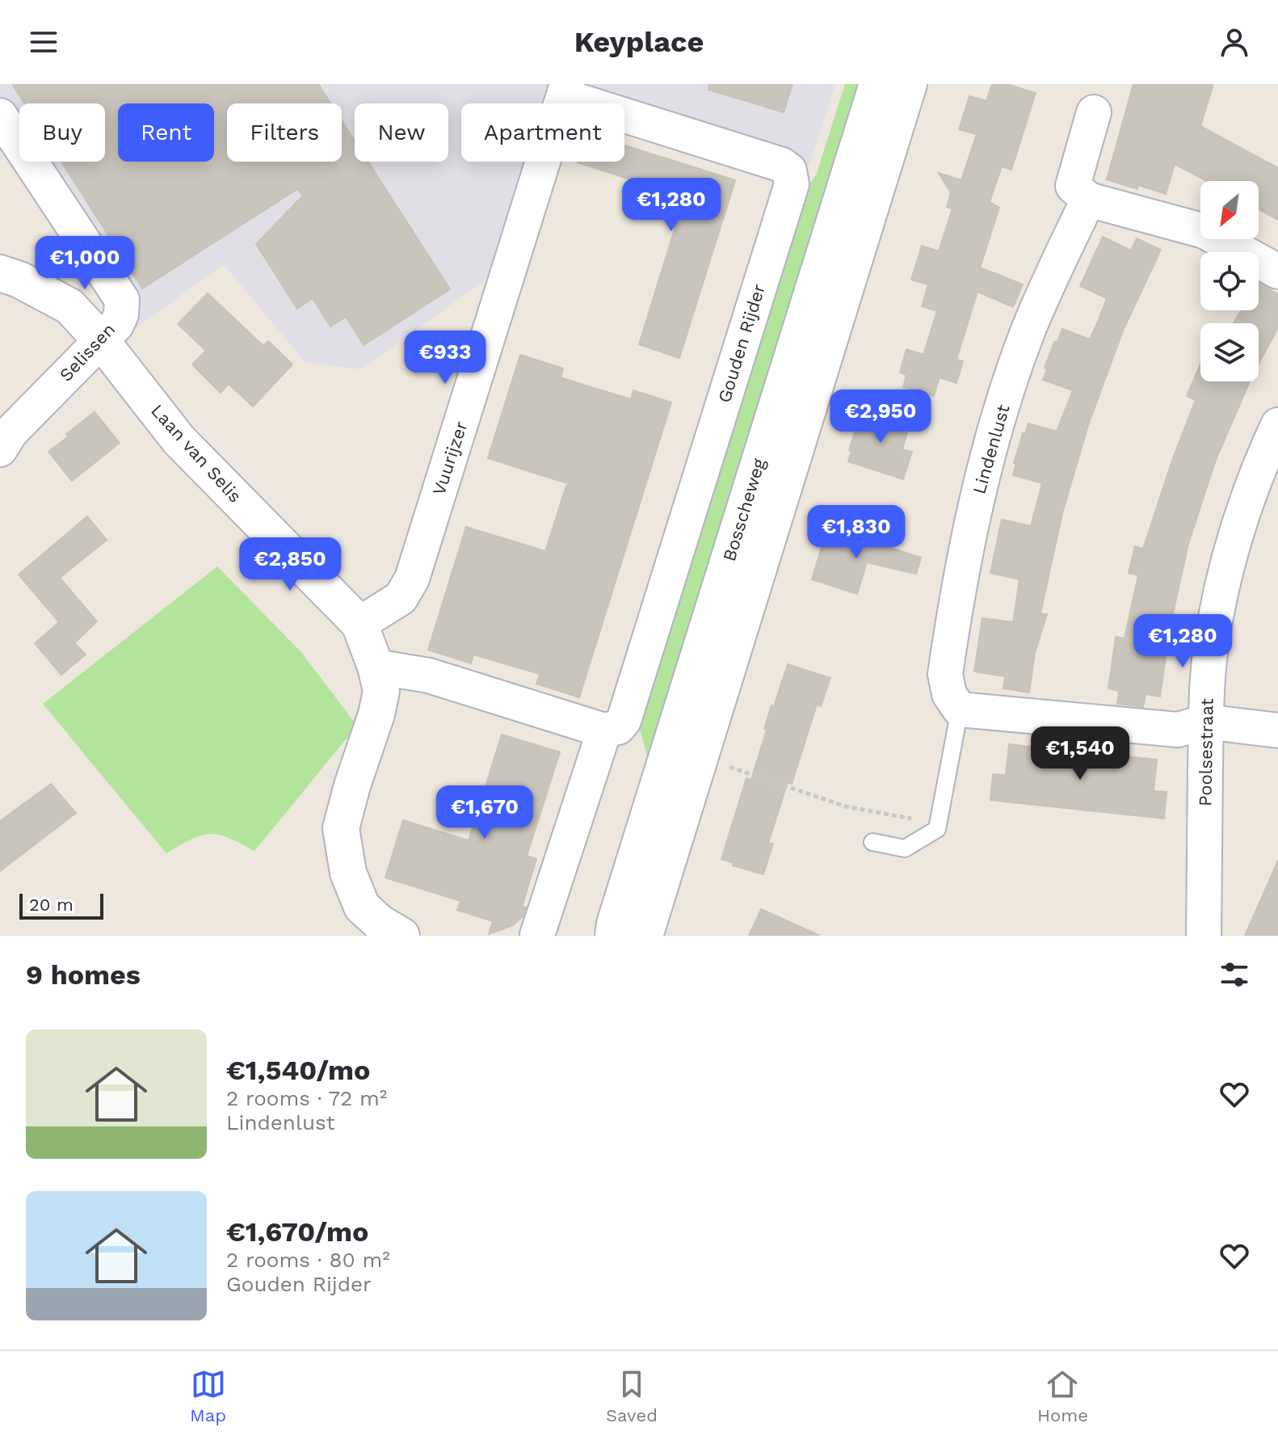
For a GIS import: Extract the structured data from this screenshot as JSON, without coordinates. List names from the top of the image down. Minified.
{"streets":{"main road":["Laan van Selis","Bosscheweg"],"street":["Gouden Rijder","Selissen","Lindenlust","Vuurijzer","Poolsestraat"]},"crossings":[["Gouden Rijder","Vuurijzer"],["Selissen","Laan van Selis"],["Laan van Selis","Vuurijzer"]],"scale_bar":"20 m","north":"bottom left","page":{"header":"Keyplace","chip":["Buy","Rent","Filters","New","Apartment"],"price":["€1,280","€1,000","€933","€2,950","€1,830","€2,850","€1,280","€1,540","€1,670"],"scale":"20 m","heading":"9 homes","list":[{"name":"€1,540/mo","note":"2 rooms · 72 m² · Lindenlust"},{"name":"€1,670/mo","note":"2 rooms · 80 m² · Gouden Rijder"}],"tabs":["Map","Saved","Home"]}}
